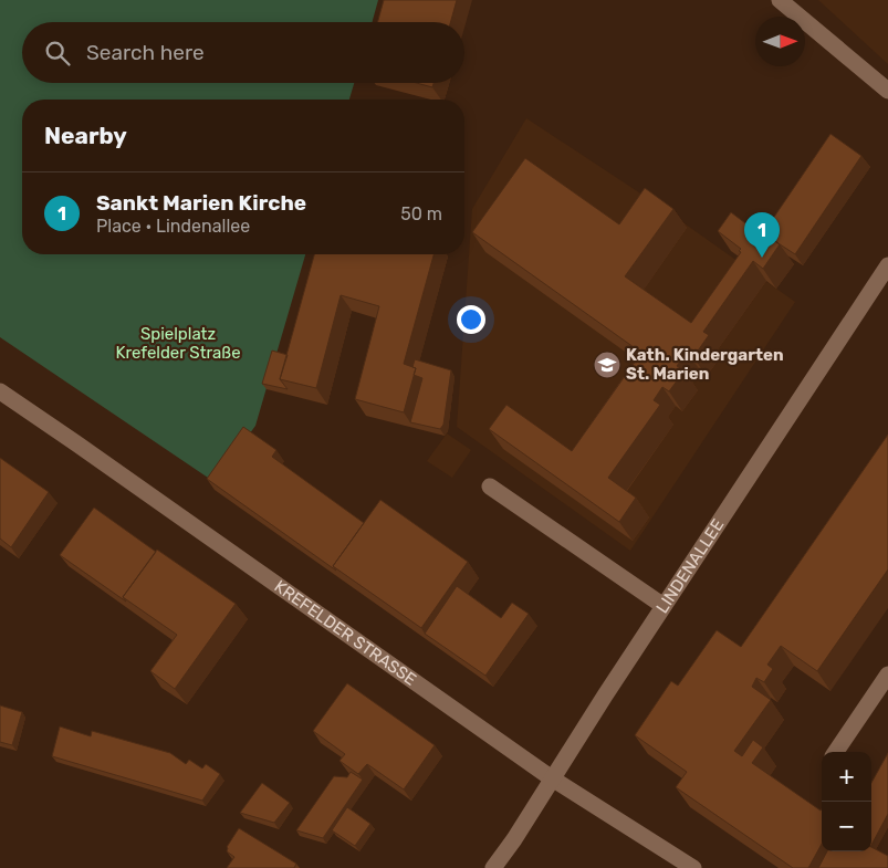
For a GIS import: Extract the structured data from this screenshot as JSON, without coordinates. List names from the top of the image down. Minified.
{"streets":{"street":["LINDENALLEE","KREFELDER STRASSE"]},"crossings":[["LINDENALLEE","KREFELDER STRASSE"]],"parks":["Spielplatz Krefelder Straße"],"places":{"school or university":["Kath. Kindergarten St. Marien"]},"north":"right","page":{"search":"Search here","heading":"Nearby","list":[{"mark":"1","name":"Sankt Marien Kirche","note":"Place · Lindenallee","value":"50 m"}],"pins":"1","map_buttons":["+","−"]}}
